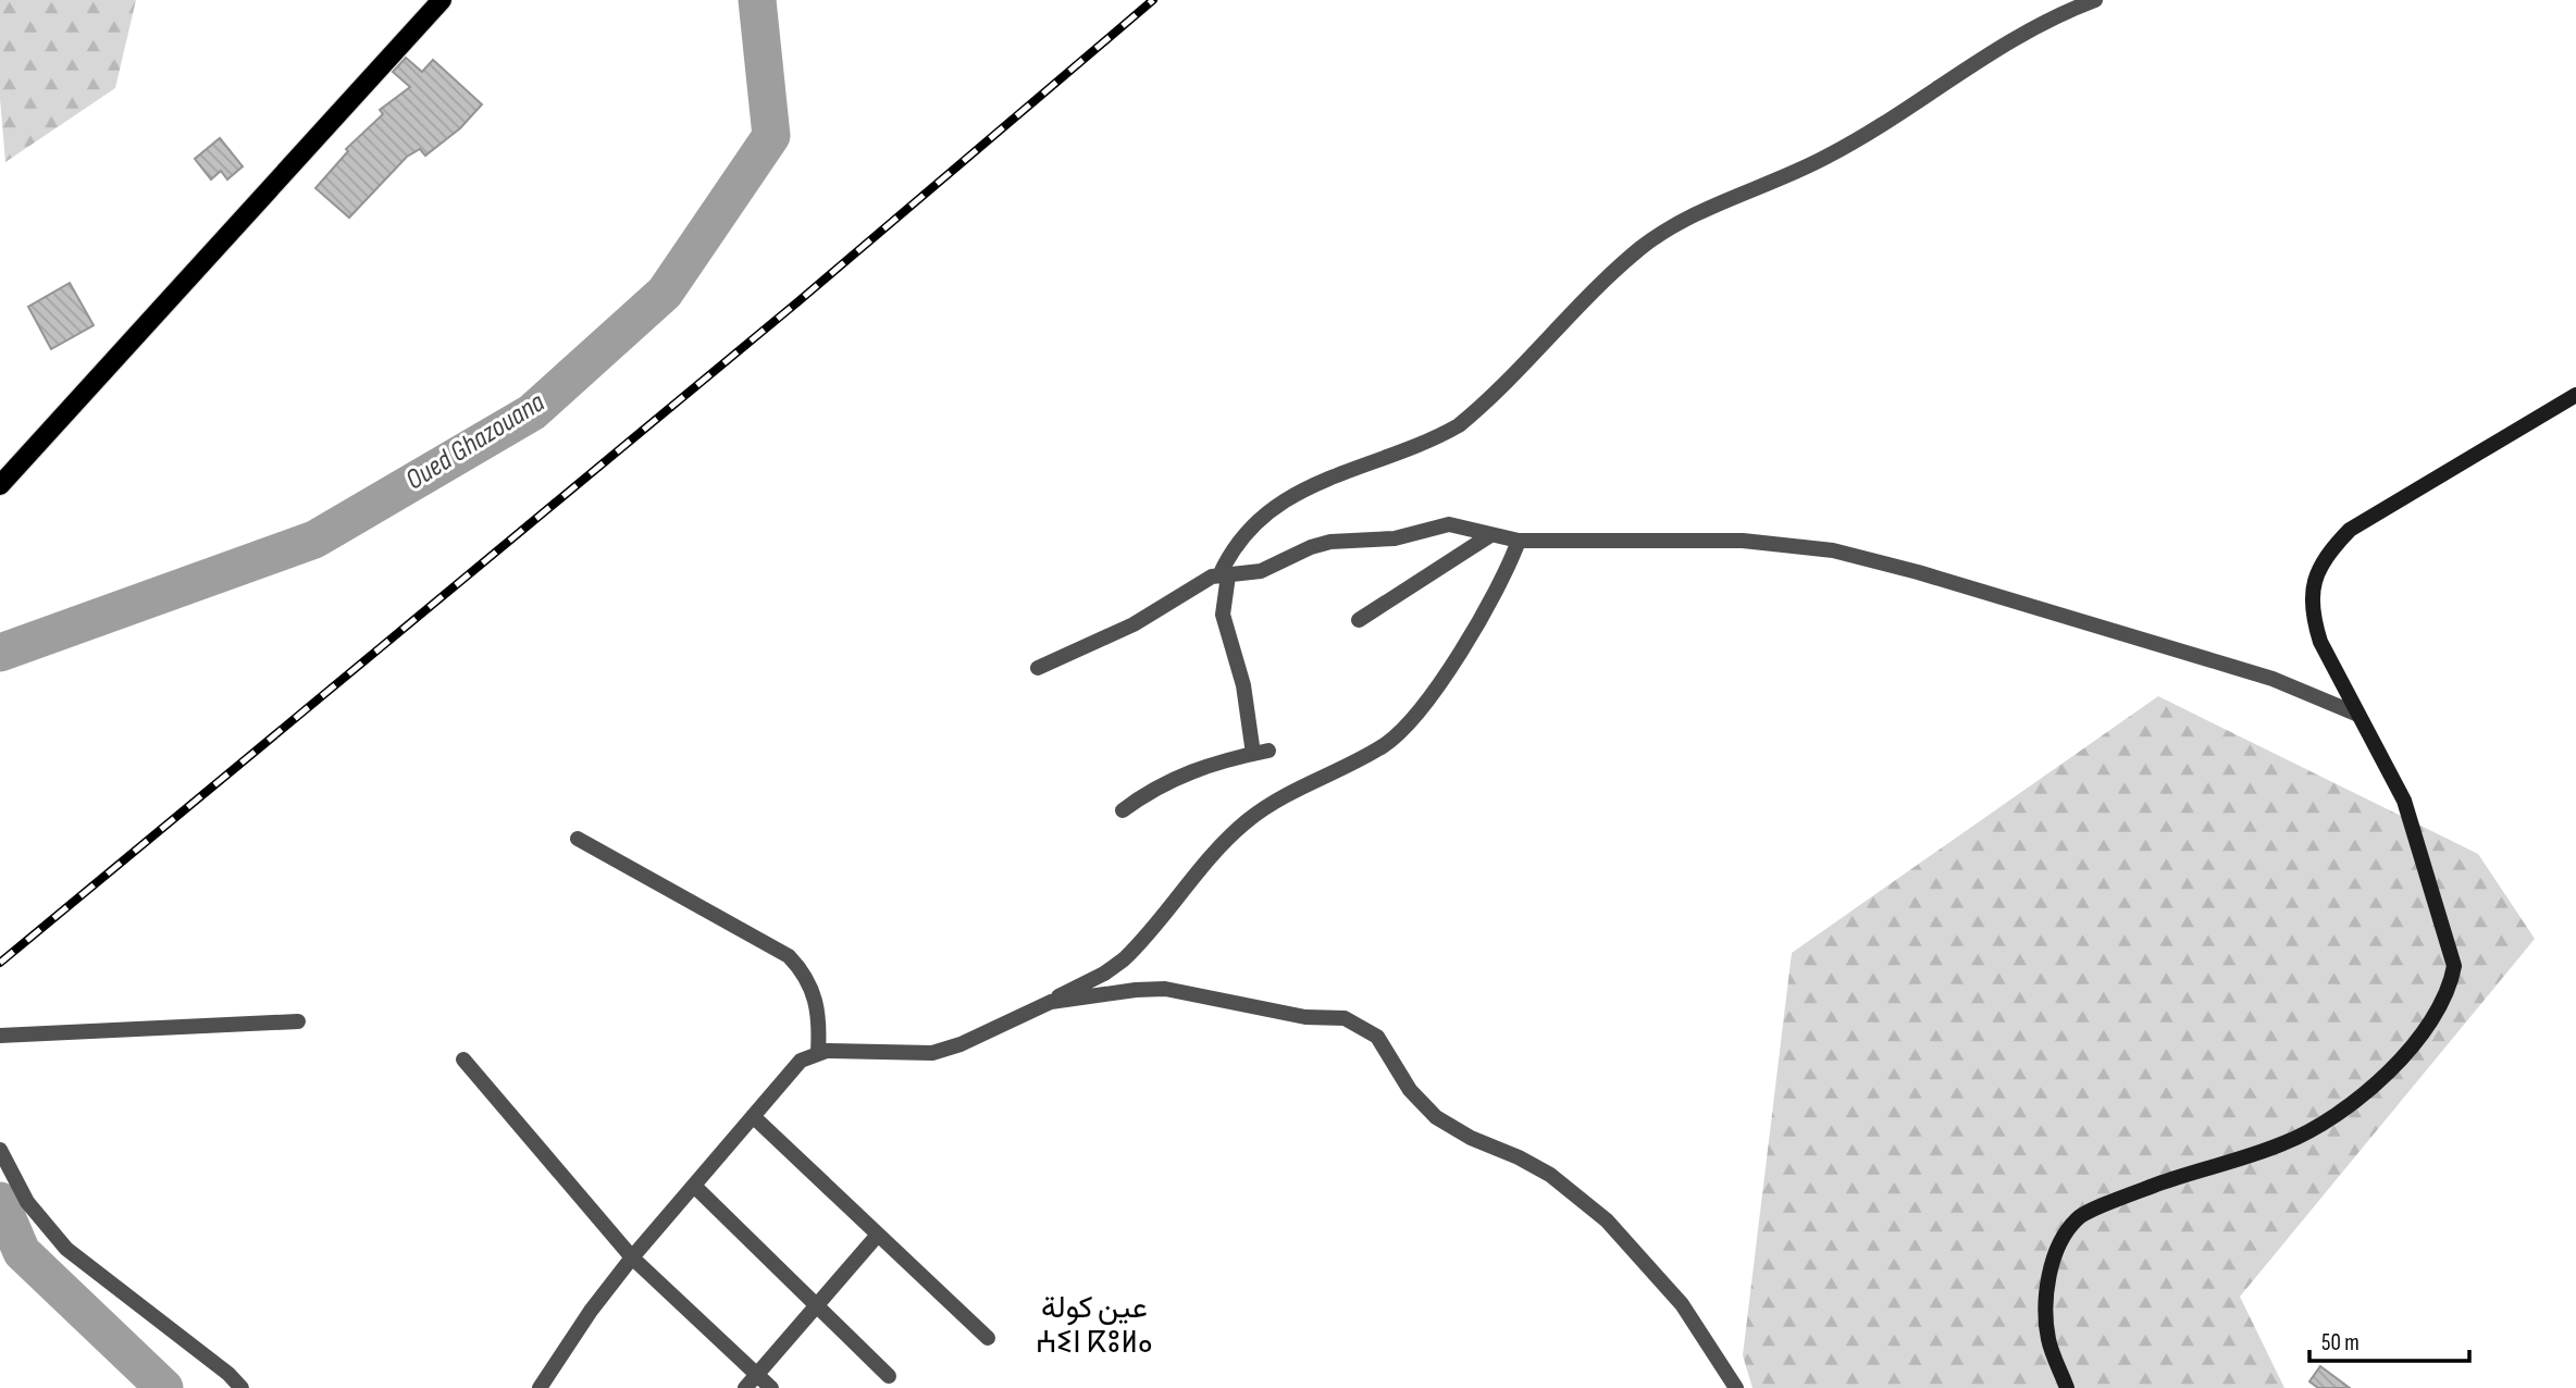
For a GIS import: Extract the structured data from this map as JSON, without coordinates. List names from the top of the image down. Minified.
{"districts":["عين كولة ⵄⵉⵏ ⴽⵓⵍⴰ"],"water":["Oued Ghazouana"],"scale_bar":"50 m"}
